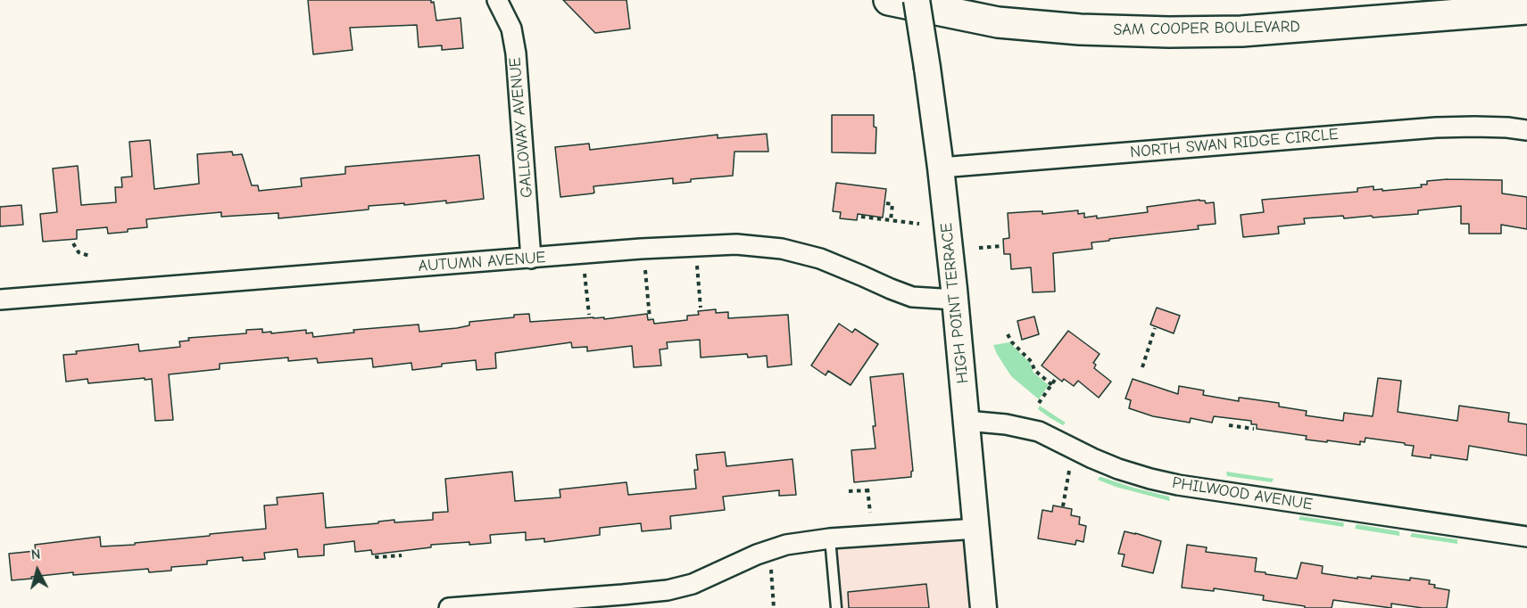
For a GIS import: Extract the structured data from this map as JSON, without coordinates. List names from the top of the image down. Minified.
{"streets":{"highway":["SAM COOPER BOULEVARD"],"street":["GALLOWAY AVENUE","NORTH SWAN RIDGE CIRCLE","AUTUMN AVENUE","HIGH POINT TERRACE","PHILWOOD AVENUE"]},"crossings":[["GALLOWAY AVENUE","AUTUMN AVENUE"],["NORTH SWAN RIDGE CIRCLE","HIGH POINT TERRACE"],["AUTUMN AVENUE","HIGH POINT TERRACE"],["HIGH POINT TERRACE","PHILWOOD AVENUE"]],"north":"top"}
